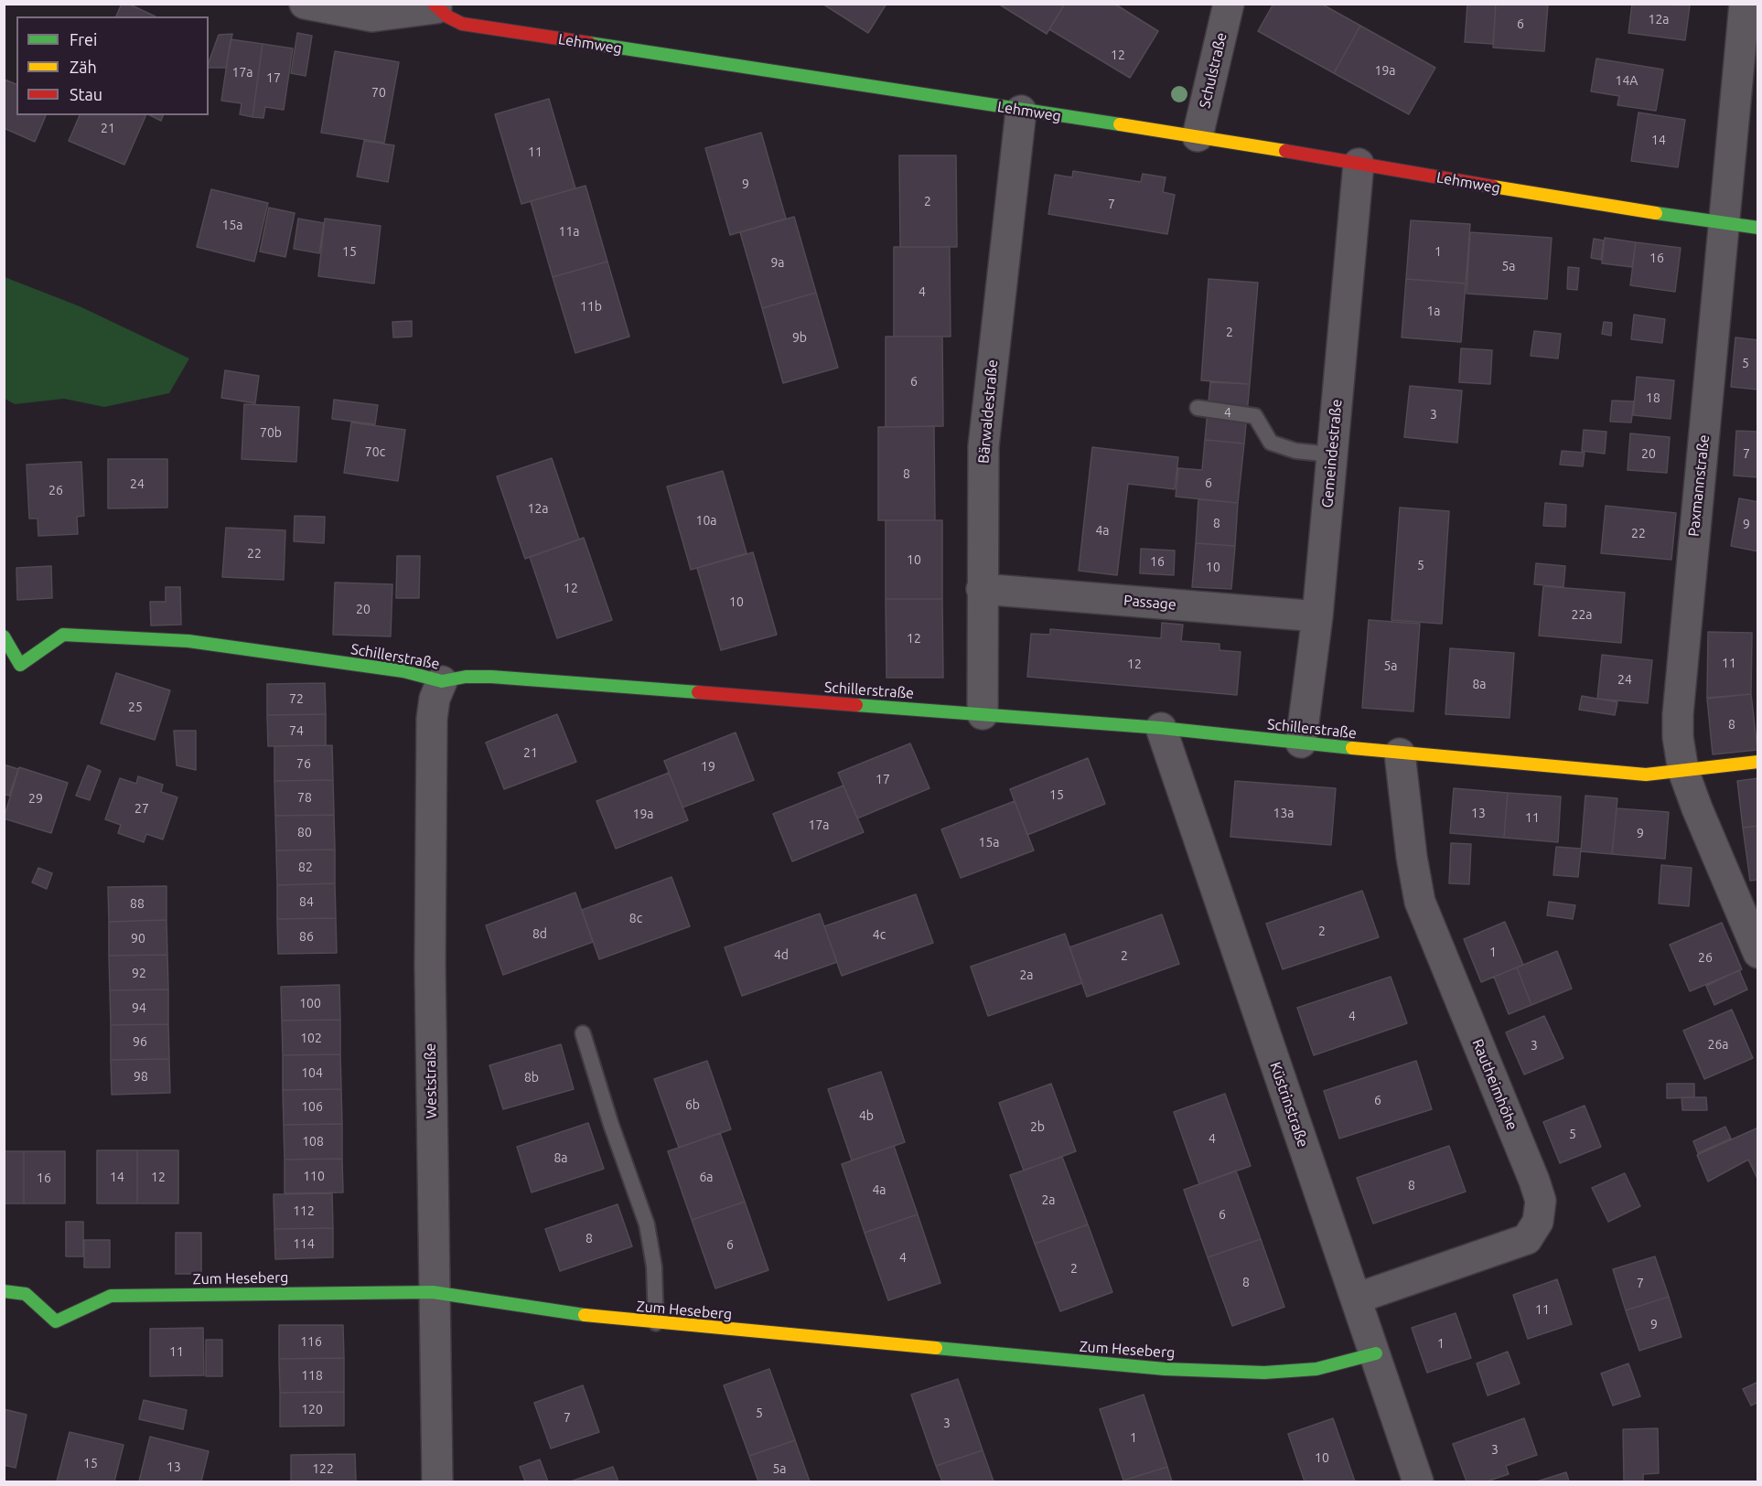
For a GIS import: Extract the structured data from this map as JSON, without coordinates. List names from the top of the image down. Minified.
{"streets":{"street":["Lehmweg","Schulstraße","Bärwaldestraße","Gemeindestraße","Paxmannstraße","Passage","Schillerstraße","Weststraße","Rautheimhöhe","Küstrinstraße","Zum Heseberg"]},"crossings":[["Lehmweg","Schulstraße"],["Lehmweg","Bärwaldestraße"],["Lehmweg","Gemeindestraße"],["Lehmweg","Paxmannstraße"],["Bärwaldestraße","Passage"],["Bärwaldestraße","Schillerstraße"],["Gemeindestraße","Passage"],["Gemeindestraße","Schillerstraße"],["Paxmannstraße","Schillerstraße"],["Schillerstraße","Weststraße"],["Schillerstraße","Rautheimhöhe"],["Schillerstraße","Küstrinstraße"],["Weststraße","Zum Heseberg"],["Rautheimhöhe","Küstrinstraße"],["Küstrinstraße","Zum Heseberg"]],"house_numbers":["12a","6","12","19a","17a","17","14A","70","21","14","11","9","2","7","15a","11a","15","1","16","9a","5a","4","11b","1a","2","9b","5","6","18","4","3","70b","70c","20","7","8","6","24","26","12a","10a","8","9","4a","22","22","10","16","5","10","12","10","20","22a","12","11","12","5a","24","8a","72","25","8","74","21","76","19","17","15","78","29","27","13a","13","19a","11","17a","80","9","15a","82","84","88","8c","2","8d","4c","86","90","1","4d","2","26","92","2a","100","94","4","102","96","26a","3","104","98","8b","6","6b","106","4b","2b","5","4","108","8a","110","14","12","6a","16","8","4a","2a","112","6","8","114","6","4","2","8","7","11","9","116","1","11","118","120","5","7","3","1","3","10","15","13","122","5a"],"legend":["Frei","Zäh","Stau"]}
